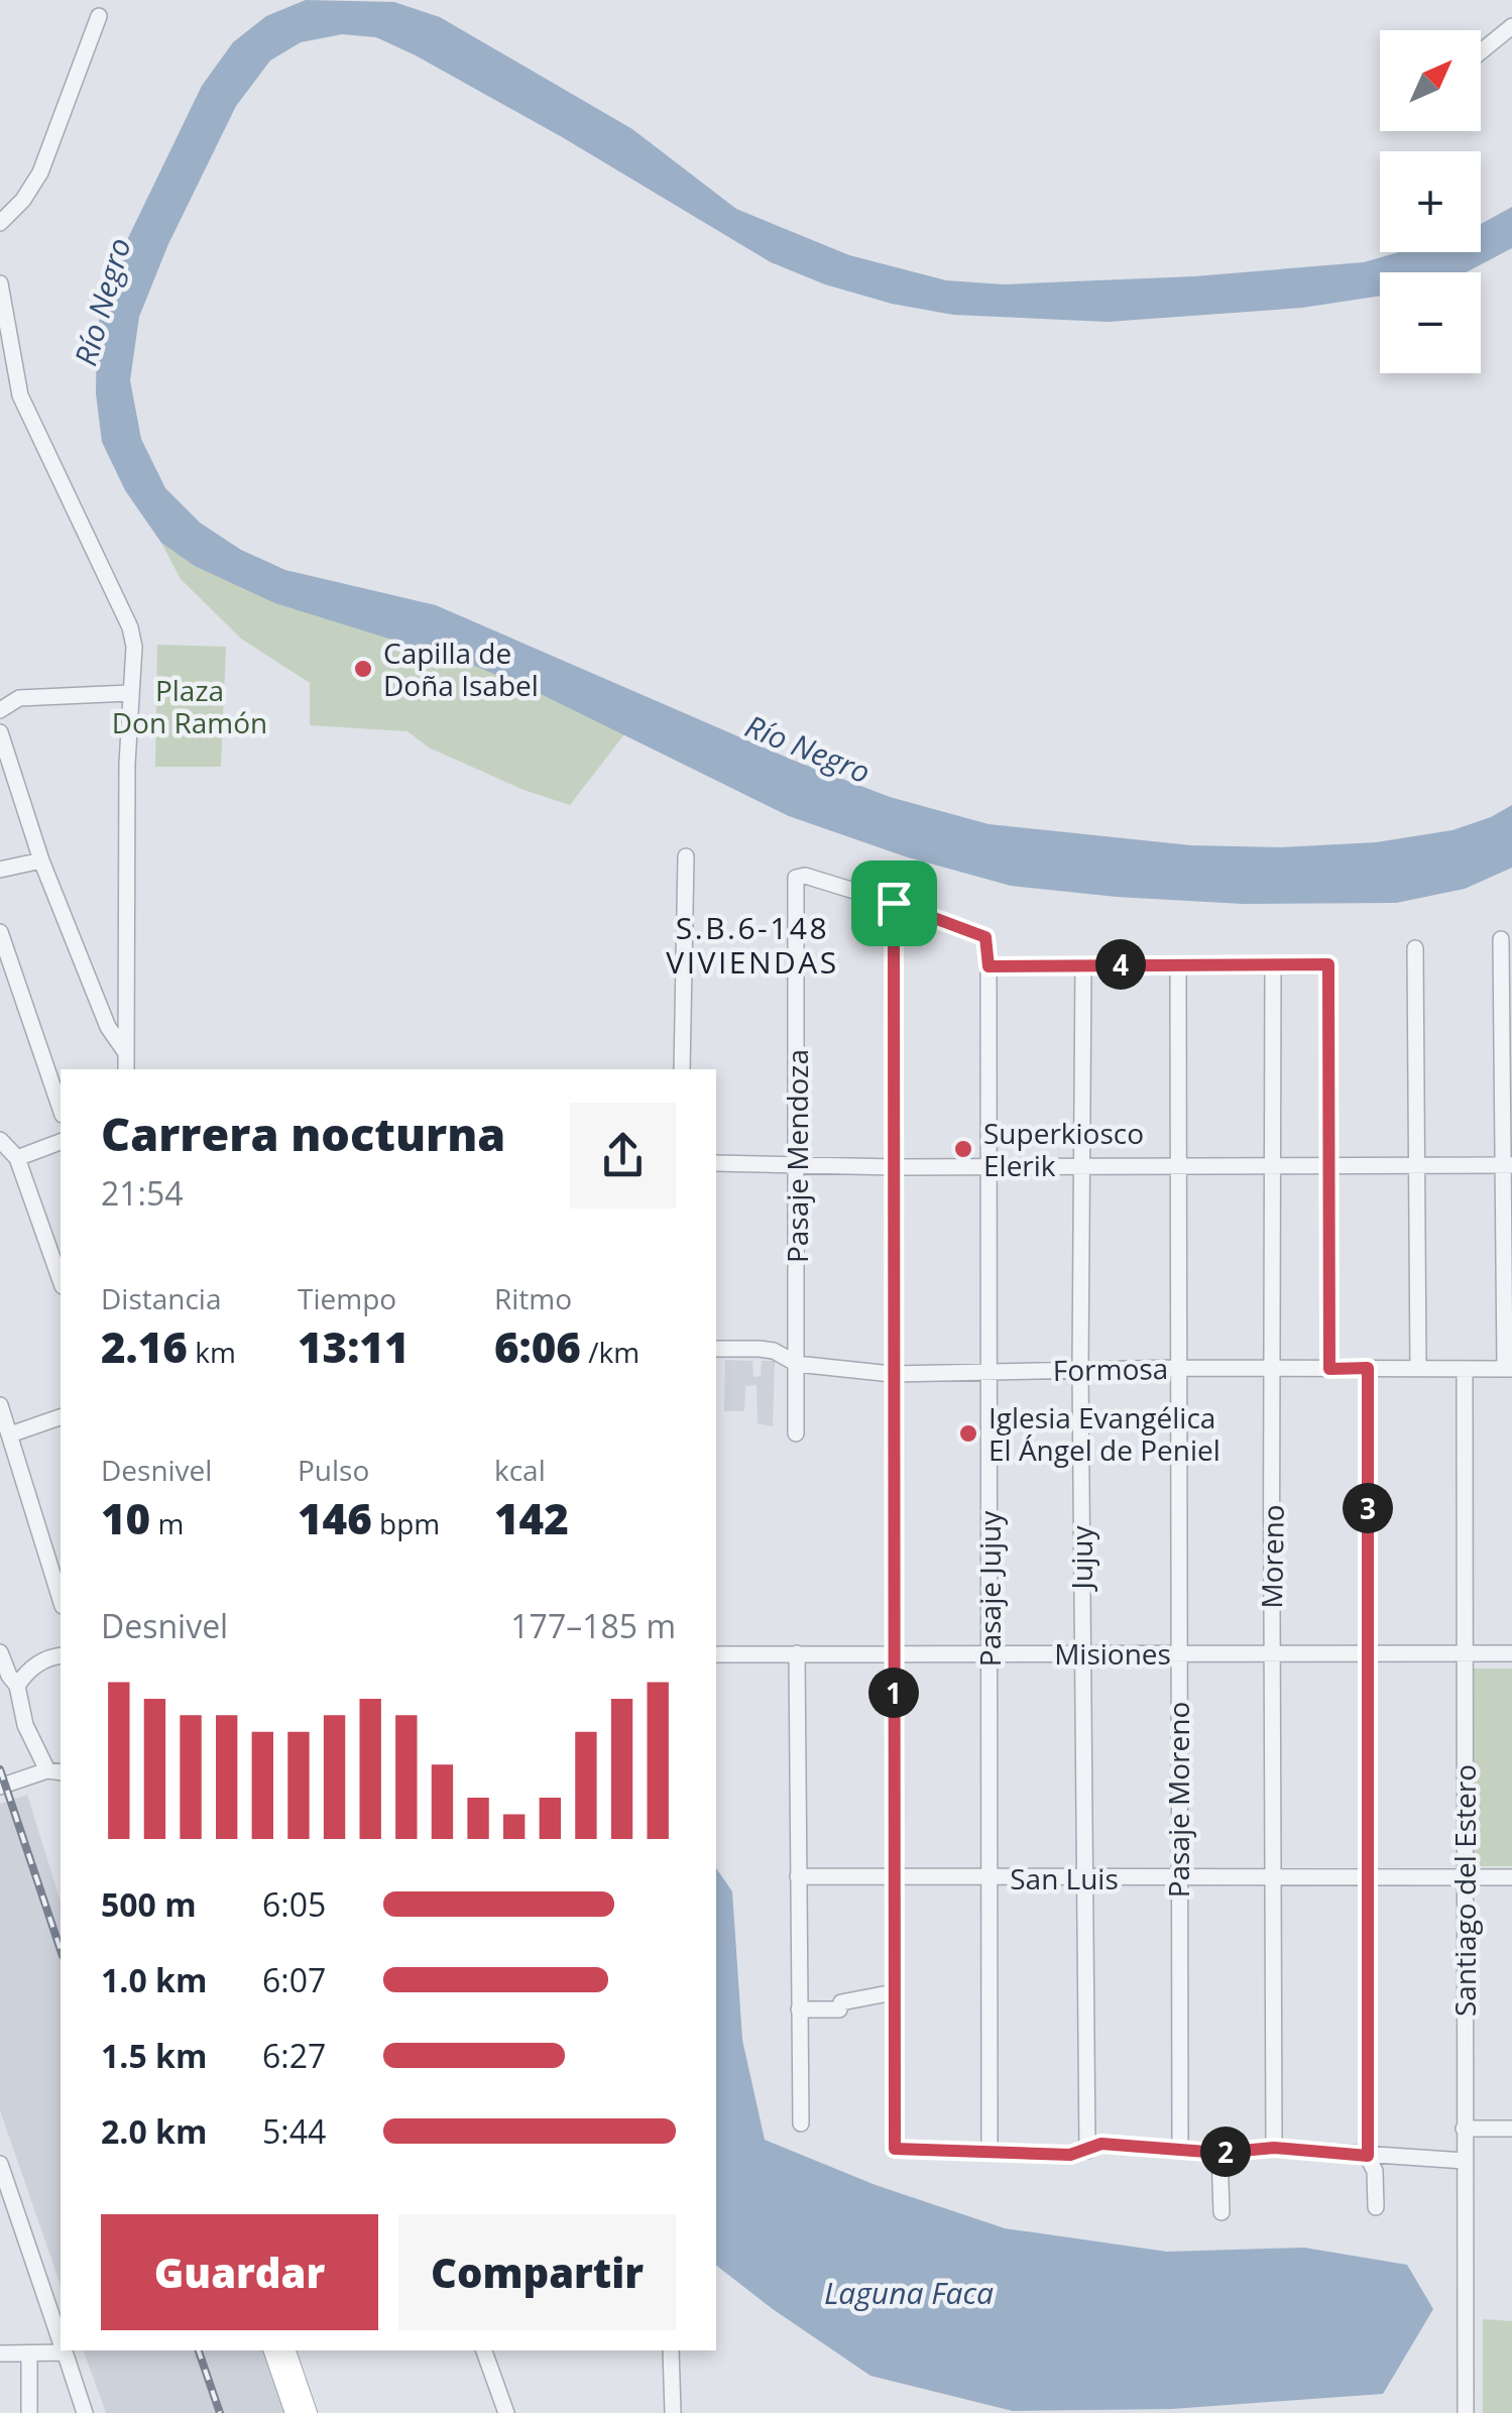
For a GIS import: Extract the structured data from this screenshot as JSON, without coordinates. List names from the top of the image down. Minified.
{"streets":{"street":["Pasaje Mendoza","Formosa","Moreno","Jujuy","Pasaje Jujuy","Misiones","Pasaje Moreno","San Luis","Santiago del Estero"]},"crossings":[["Pasaje Mendoza","Formosa"],["Formosa","Moreno"],["Formosa","Jujuy"],["Formosa","Pasaje Jujuy"],["Formosa","Pasaje Moreno"],["Formosa","Santiago del Estero"],["Moreno","Misiones"],["Moreno","San Luis"],["Jujuy","Misiones"],["Jujuy","San Luis"],["Pasaje Jujuy","Misiones"],["Pasaje Jujuy","San Luis"],["Misiones","Pasaje Moreno"],["Misiones","Santiago del Estero"],["Pasaje Moreno","San Luis"],["San Luis","Santiago del Estero"]],"districts":["S.B.6-148 VIVIENDAS"],"water":["Río Negro","Laguna Faca"],"parks":["Plaza Don Ramón"],"places":["Capilla de Doña Isabel","Superkiosco Elerik","Iglesia Evangélica El Ángel de Peniel"],"north":"top right","page":{"map_buttons":["+","−"],"pins":["4","3","1","2"],"heading":["Carrera nocturna","21:54"],"stats":[["Distancia","2.16 km"],["Tiempo","13:11"],["Ritmo","6:06 /km"],["Desnivel","10 m"],["Pulso","146 bpm"],["kcal","142"]],"chart":["Desnivel","177–185 m"],"list":[{"name":"500 m","note":"6:05"},{"name":"1.0 km","note":"6:07"},{"name":"1.5 km","note":"6:27"},{"name":"2.0 km","note":"5:44"}],"buttons":["Guardar","Compartir"]}}
